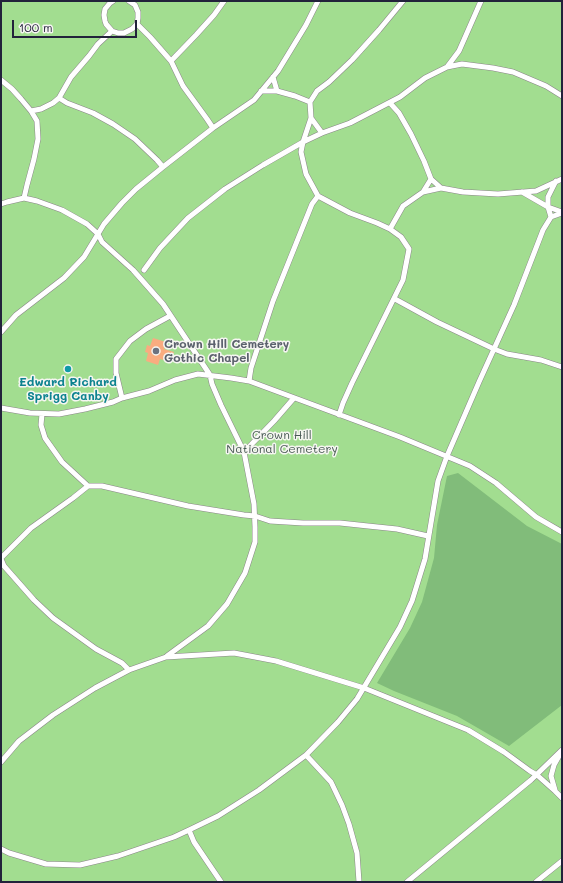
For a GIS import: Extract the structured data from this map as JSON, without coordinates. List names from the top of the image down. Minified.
{"parks":["Crown Hill National Cemetery"],"places":["Crown Hill Cemetery Gothic Chapel","Edward Richard Sprigg Canby"],"scale_bar":"100 m"}
